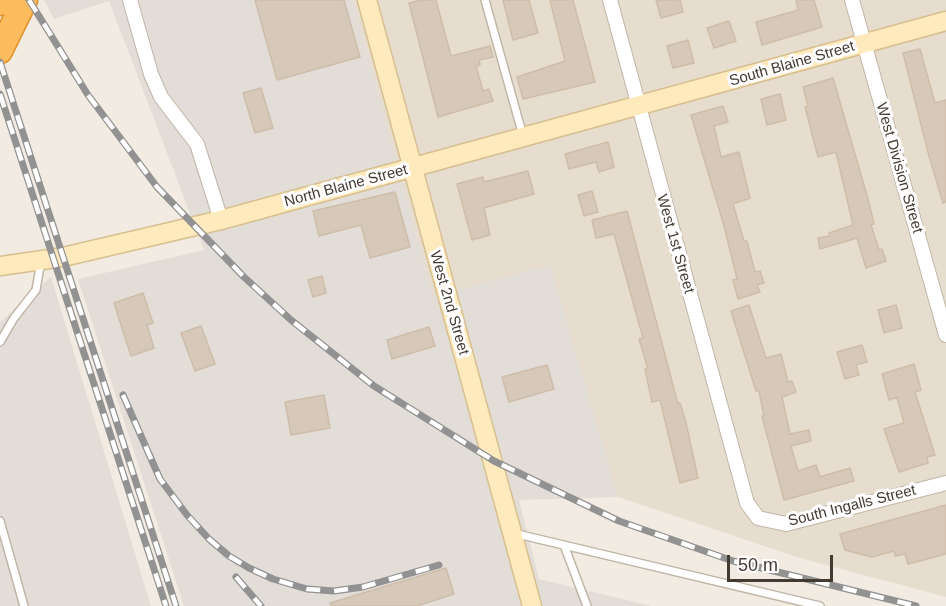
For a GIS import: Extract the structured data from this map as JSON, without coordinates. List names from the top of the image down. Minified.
{"streets":{"street":["South Blaine Street","West Division Street","North Blaine Street","West 1st Street","West 2nd Street","South Ingalls Street"]},"crossings":[["South Blaine Street","West Division Street"],["South Blaine Street","North Blaine Street"],["South Blaine Street","West 1st Street"],["North Blaine Street","West 1st Street"],["North Blaine Street","West 2nd Street"],["West 1st Street","South Ingalls Street"]],"scale_bar":"50 m"}
